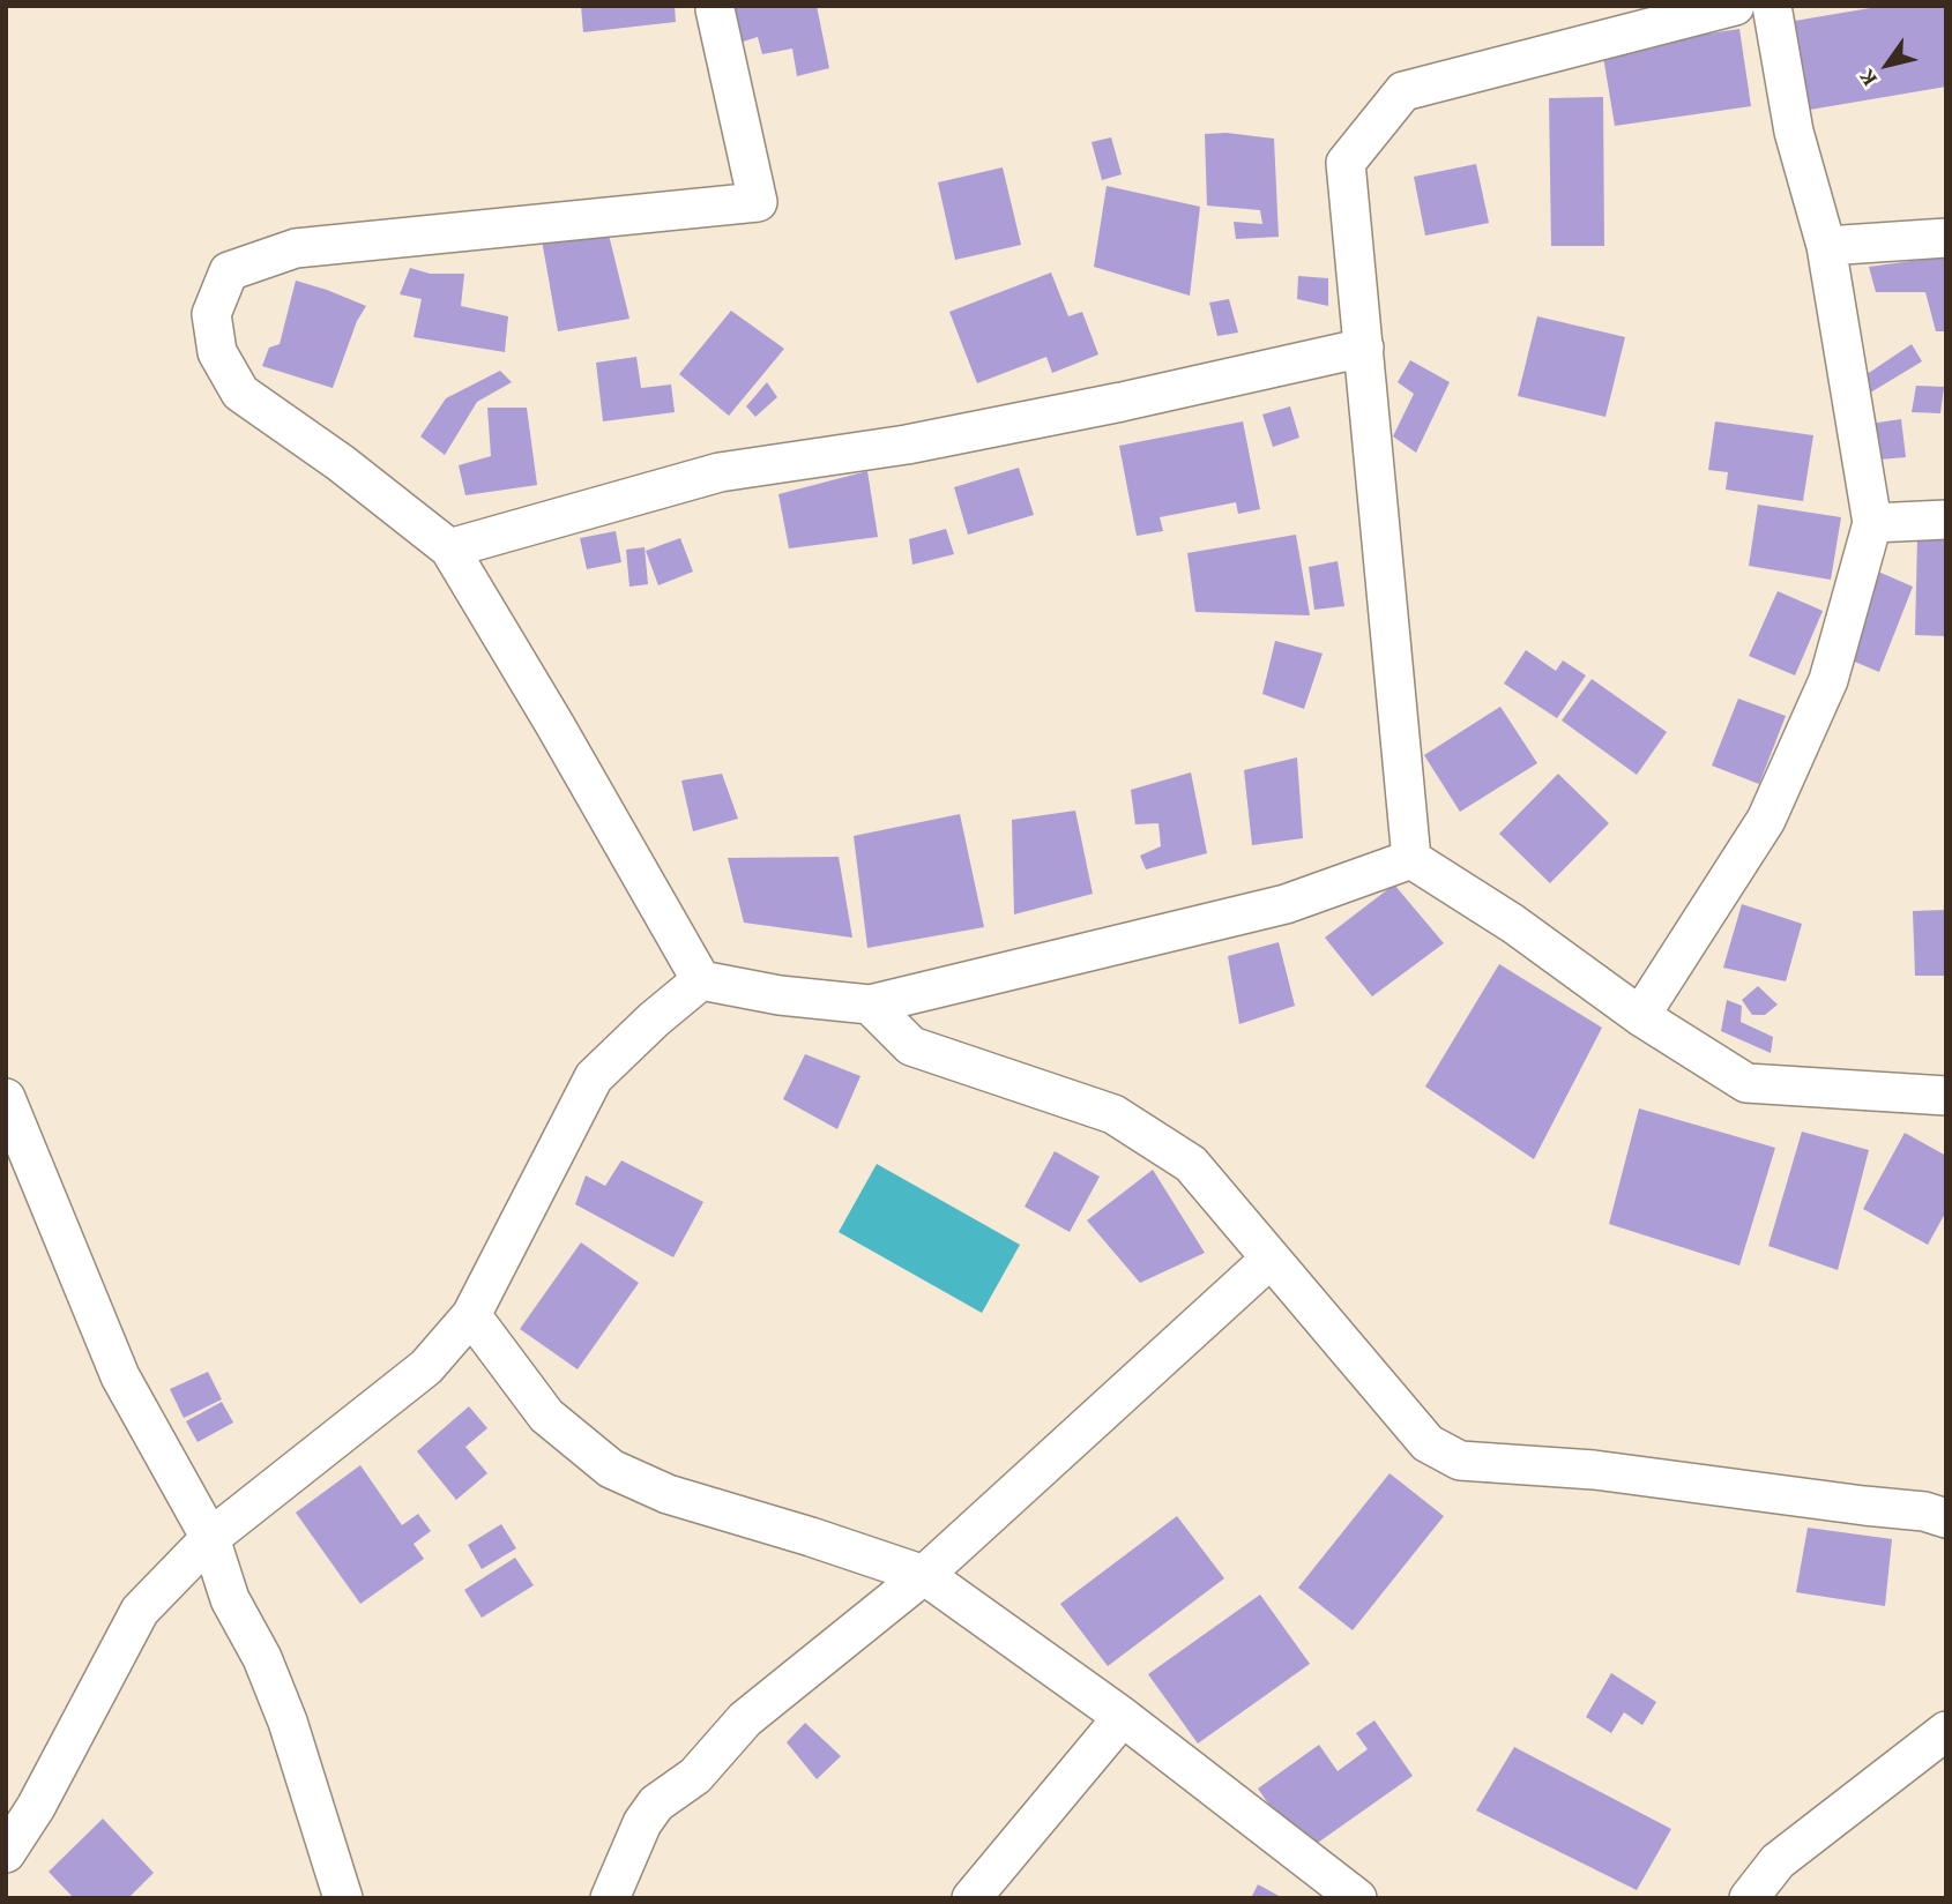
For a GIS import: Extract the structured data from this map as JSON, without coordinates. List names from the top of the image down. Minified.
{"north":"bottom left"}
